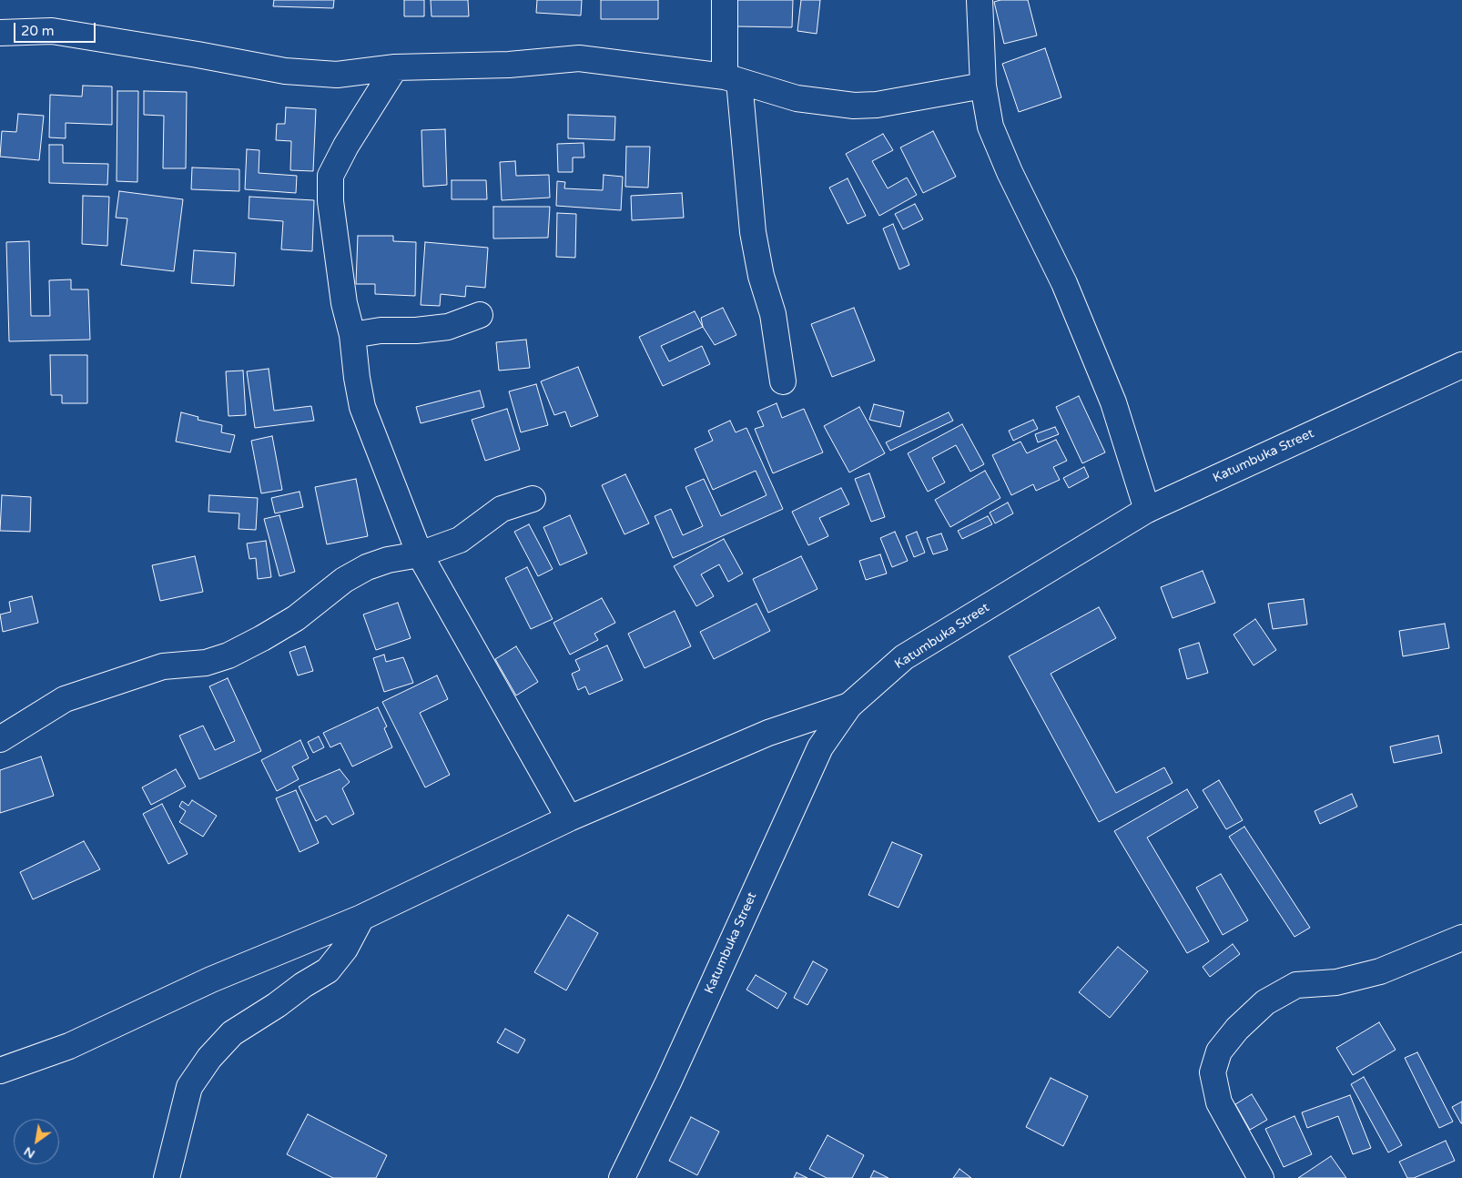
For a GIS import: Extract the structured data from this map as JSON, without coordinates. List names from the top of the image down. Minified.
{"streets":{"street":["Katumbuka Street"]},"scale_bar":"20 m","north":"bottom left"}
